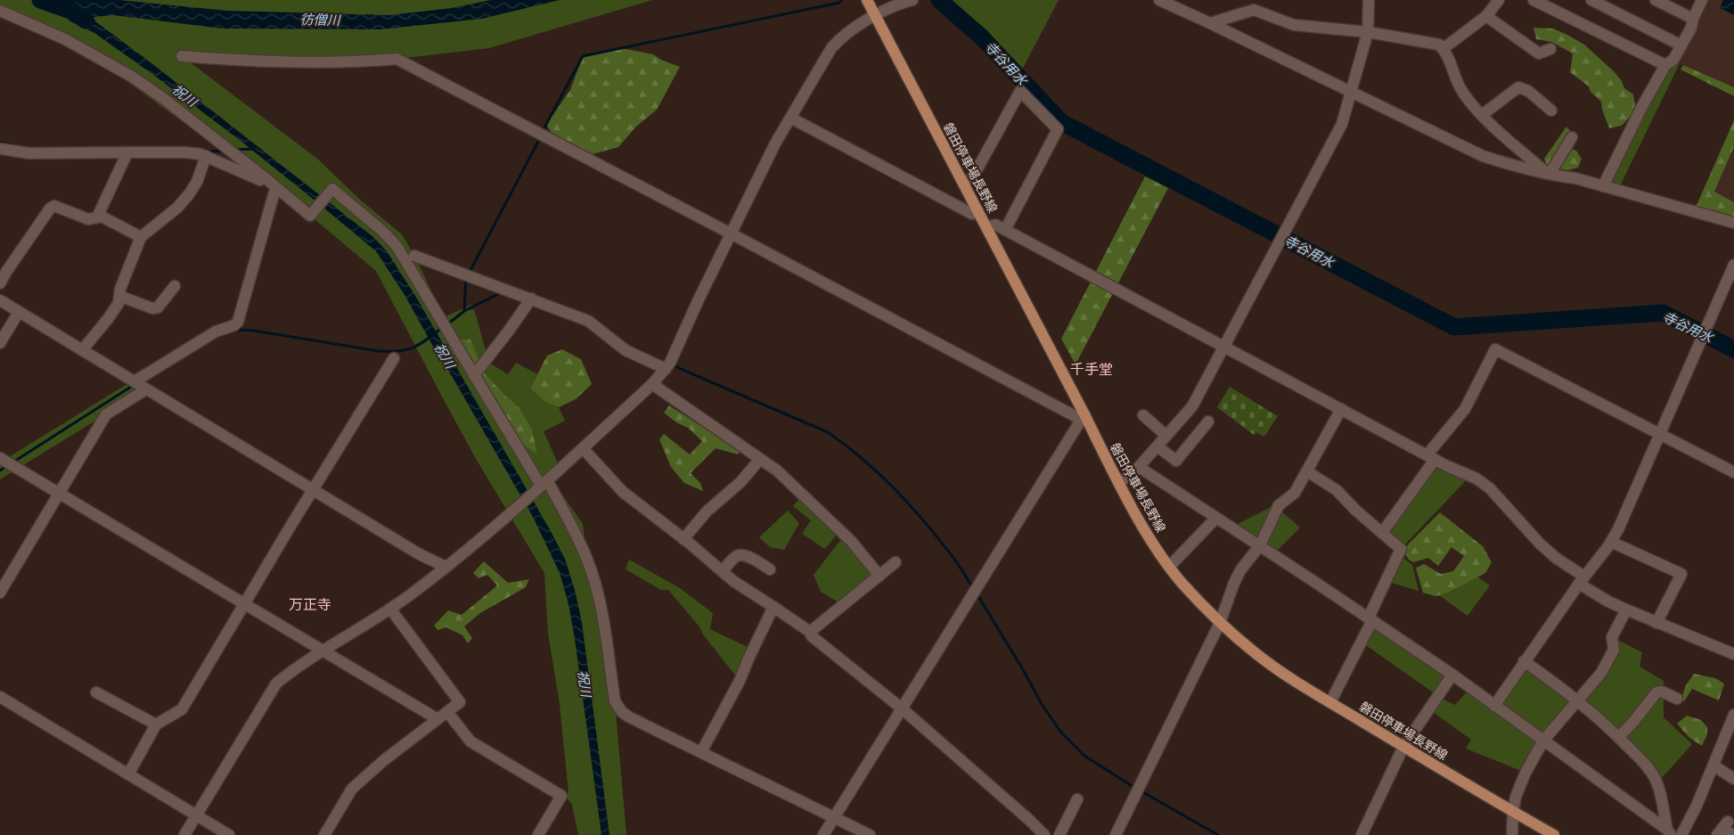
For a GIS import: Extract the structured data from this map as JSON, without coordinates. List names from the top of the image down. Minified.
{"streets":{"main road":["磐田停車場長野線"]},"districts":["千手堂","万正寺"],"water":["彷僧川","寺谷用水","祝川"]}
